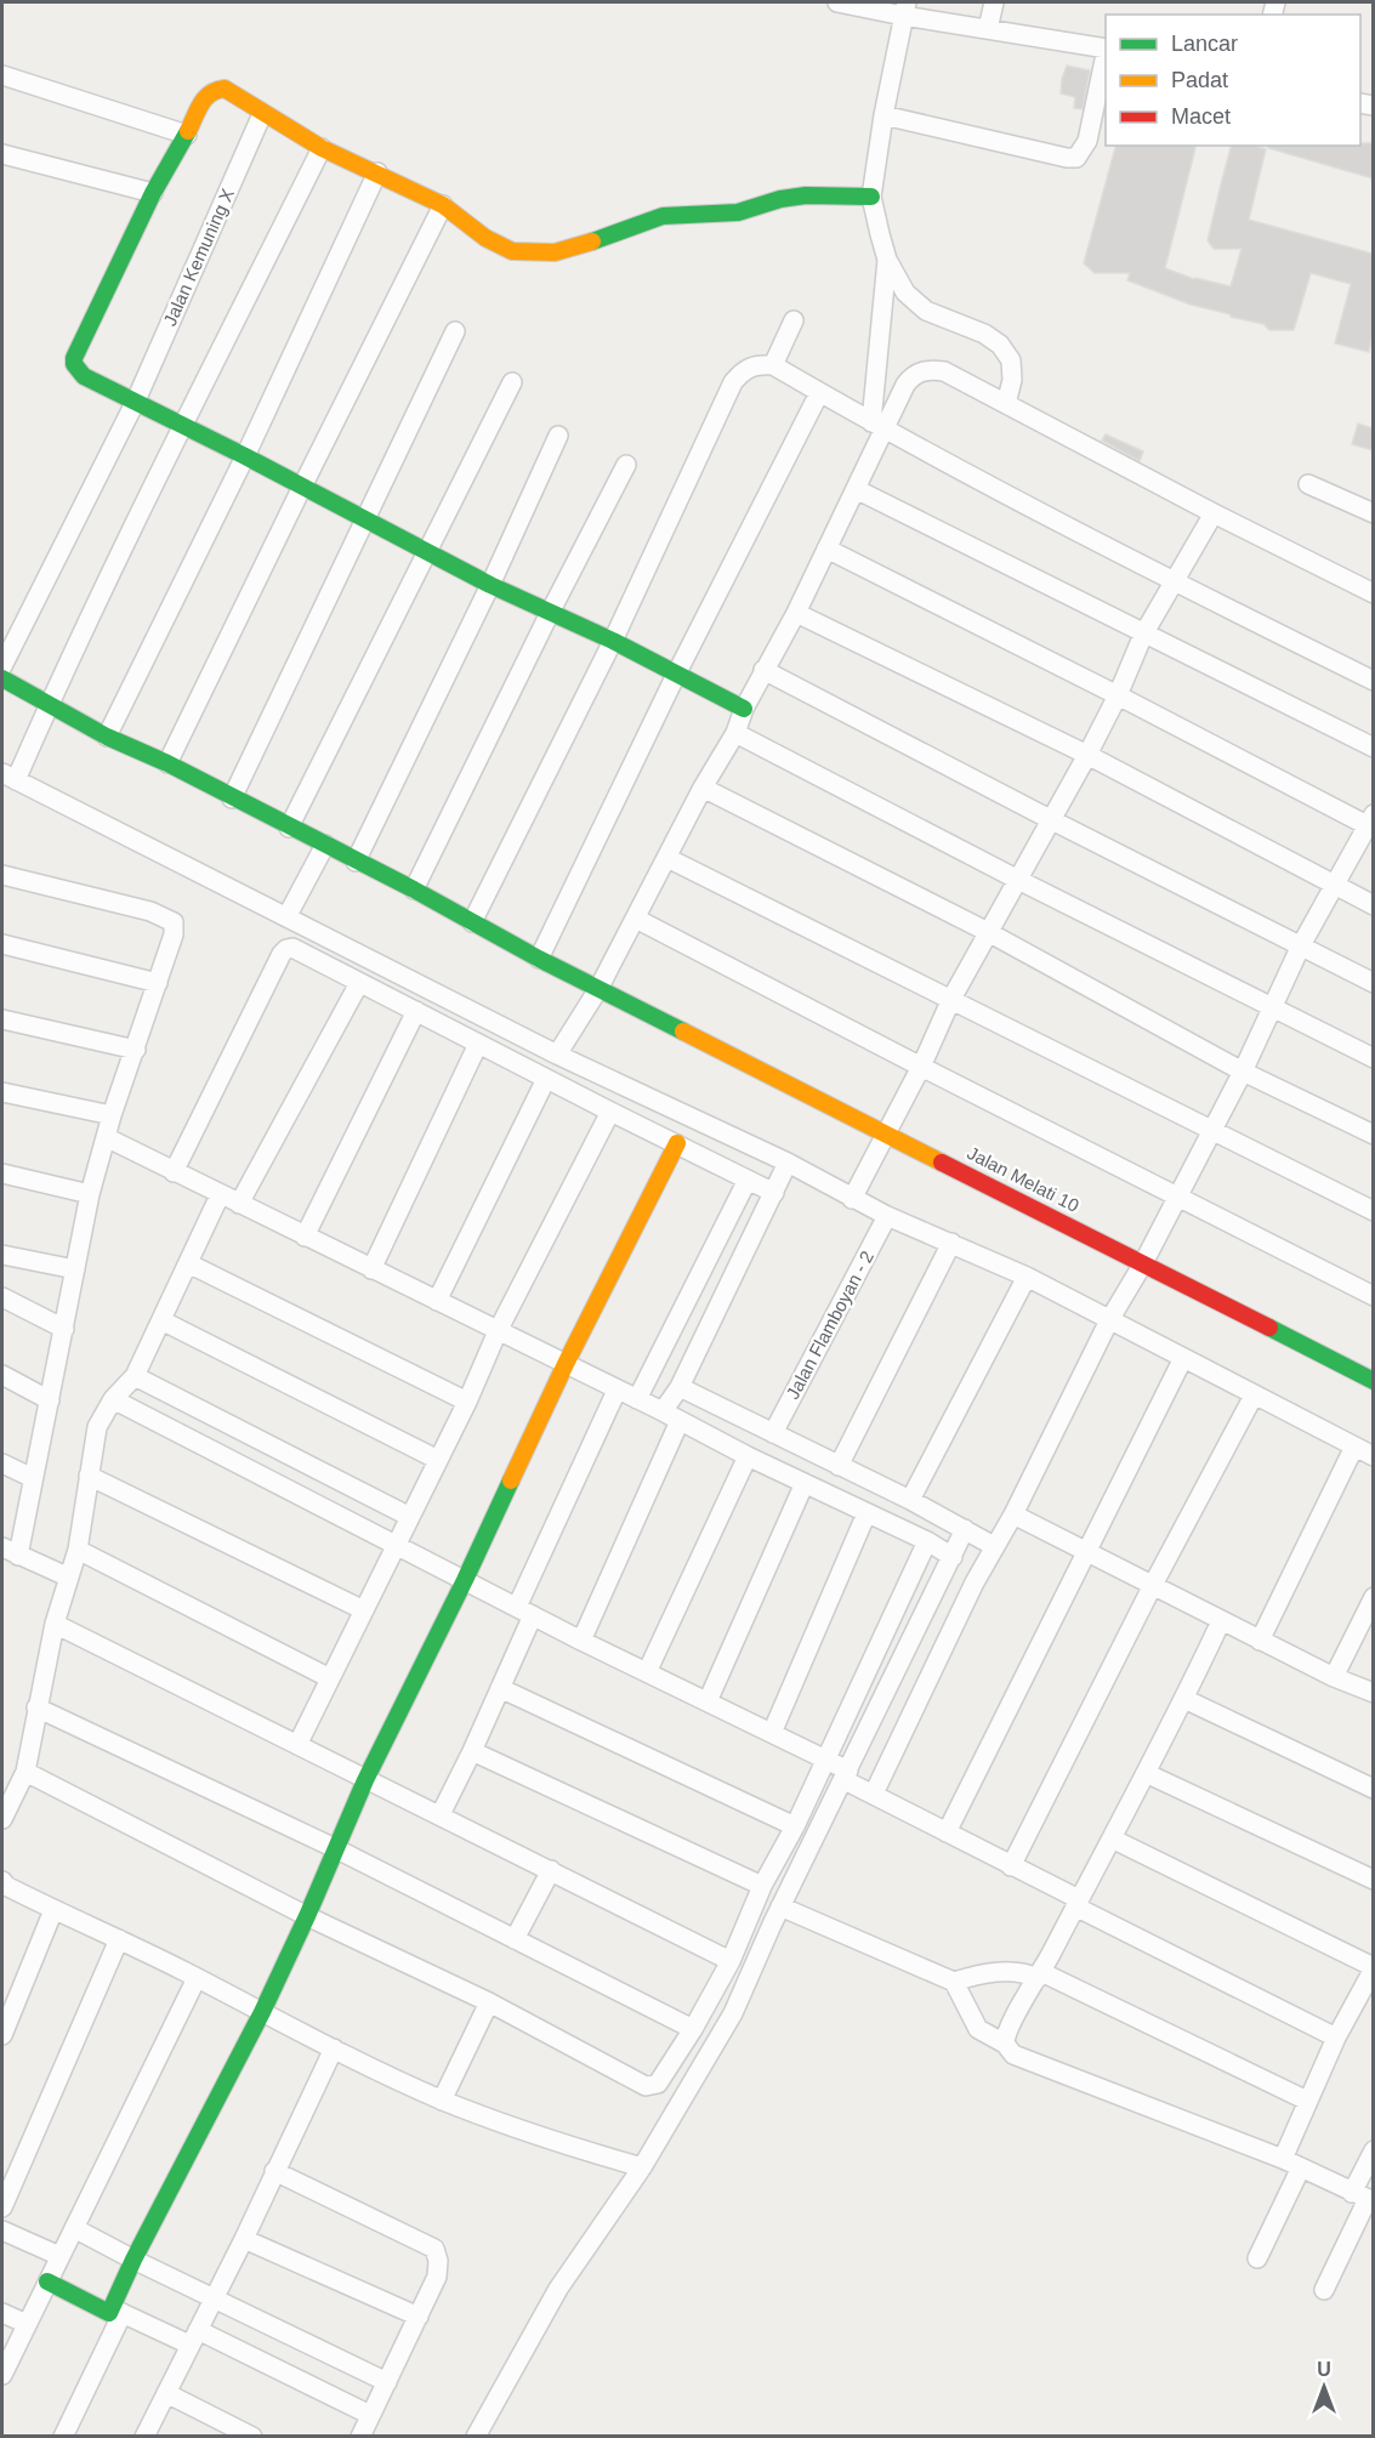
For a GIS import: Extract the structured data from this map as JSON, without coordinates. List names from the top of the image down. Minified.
{"streets":{"street":["Jalan Kemuning X","Jalan Melati 10","Jalan Flamboyan - 2"]},"legend":["Lancar","Padat","Macet"],"north":"top"}
